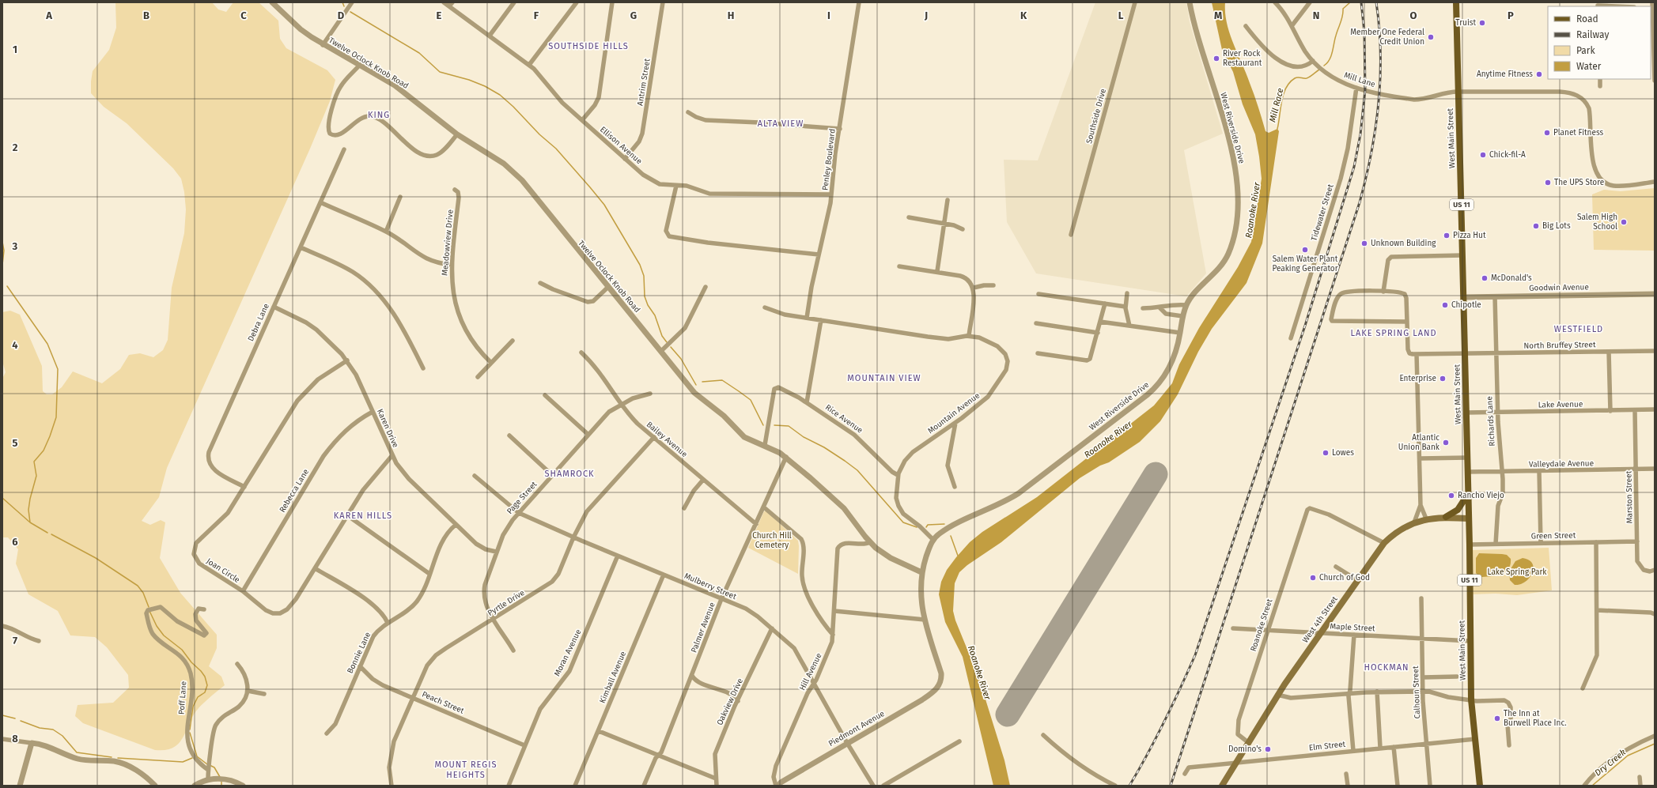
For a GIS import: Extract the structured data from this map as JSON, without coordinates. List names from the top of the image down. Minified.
{"streets":{"main road":["West Main Street","US 11","West 4th Street"],"street":["Twelve Oclock Knob Road","Mill Lane","Antrim Street","Southside Drive","West Riverside Drive","Ellison Avenue","Penley Boulevard","Tidewater Street","Meadowview Drive","Goodwin Avenue","Debra Lane","North Bruffey Street","Lake Avenue","Mountain Avenue","Rice Avenue","Richards Lane","Karen Drive","Bailey Avenue","Valleydale Avenue","Rebecca Lane","Marston Street","Page Street","Green Street","Joan Circle","Mulberry Street","Pyrtle Drive","Roanoke Street","Palmer Avenue","Maple Street","Bonnie Lane","Moran Avenue","Hill Avenue","Kimball Avenue","Calhoun Street","Poff Lane","Oakview Drive","Peach Street","Piedmont Avenue","Elm Street"]},"crossings":[["Twelve Oclock Knob Road","West Riverside Drive"],["Twelve Oclock Knob Road","Rice Avenue"],["Twelve Oclock Knob Road","Palmer Avenue"],["Twelve Oclock Knob Road","Hill Avenue"],["Mill Lane","West Main Street"],["Mill Lane","Tidewater Street"],["Antrim Street","Ellison Avenue"],["West Riverside Drive","Mountain Avenue"],["West Riverside Drive","Piedmont Avenue"],["West Main Street","Goodwin Avenue"],["West Main Street","North Bruffey Street"],["West Main Street","Lake Avenue"],["West Main Street","Valleydale Avenue"],["West Main Street","Green Street"],["West Main Street","West 4th Street"],["West Main Street","Maple Street"],["West Main Street","Elm Street"],["Ellison Avenue","Penley Boulevard"],["Penley Boulevard","Mountain Avenue"],["Goodwin Avenue","Richards Lane"],["Debra Lane","Karen Drive"],["Debra Lane","Joan Circle"],["North Bruffey Street","Richards Lane"],["Lake Avenue","Richards Lane"],["Lake Avenue","Marston Street"],["Mountain Avenue","Rice Avenue"],["Richards Lane","Valleydale Avenue"],["Richards Lane","Green Street"],["Karen Drive","Rebecca Lane"],["Karen Drive","Page Street"],["Karen Drive","Joan Circle"],["Karen Drive","Bonnie Lane"],["Bailey Avenue","Page Street"],["Bailey Avenue","Pyrtle Drive"],["Bailey Avenue","Palmer Avenue"],["Valleydale Avenue","Marston Street"],["Rebecca Lane","Joan Circle"],["Marston Street","Green Street"],["Page Street","Mulberry Street"],["Page Street","Pyrtle Drive"],["Mulberry Street","Pyrtle Drive"],["Mulberry Street","Palmer Avenue"],["Mulberry Street","Moran Avenue"],["Mulberry Street","Hill Avenue"],["Mulberry Street","Kimball Avenue"],["Mulberry Street","Oakview Drive"],["Mulberry Street","Piedmont Avenue"],["Pyrtle Drive","Peach Street"],["West 4th Street","Roanoke Street"],["West 4th Street","Maple Street"],["West 4th Street","Elm Street"],["Roanoke Street","Maple Street"],["Maple Street","Calhoun Street"],["Bonnie Lane","Peach Street"],["Moran Avenue","Peach Street"],["Calhoun Street","Elm Street"]],"districts":["SOUTHSIDE HILLS","KING","ALTA VIEW","WESTFIELD","LAKE SPRING LAND","MOUNTAIN VIEW","SHAMROCK","KAREN HILLS","HOCKMAN","MOUNT REGIS HEIGHTS"],"water":["Mill Race","Roanoke River","Dry Creek"],"parks":["Church Hill Cemetery","Lake Spring Park"],"places":["Truist","Member One Federal Credit Union","River Rock Restaurant","Anytime Fitness","Planet Fitness","Chick-fil-A","The UPS Store","Salem High School","Big Lots","Pizza Hut","Unknown Building","Salem Water Plant Peaking Generator","McDonald's","Chipotle","Enterprise","Atlantic Union Bank","Lowes","Rancho Viejo","Church of God","The Inn at Burwell Place Inc.","Domino's"],"legend":["Road","Railway","Park","Water"],"grid":{"columns":["A","B","C","D","E","F","G","H","I","J","K","L","M","N","O","P"],"rows":["1","2","3","4","5","6","7","8"]}}
